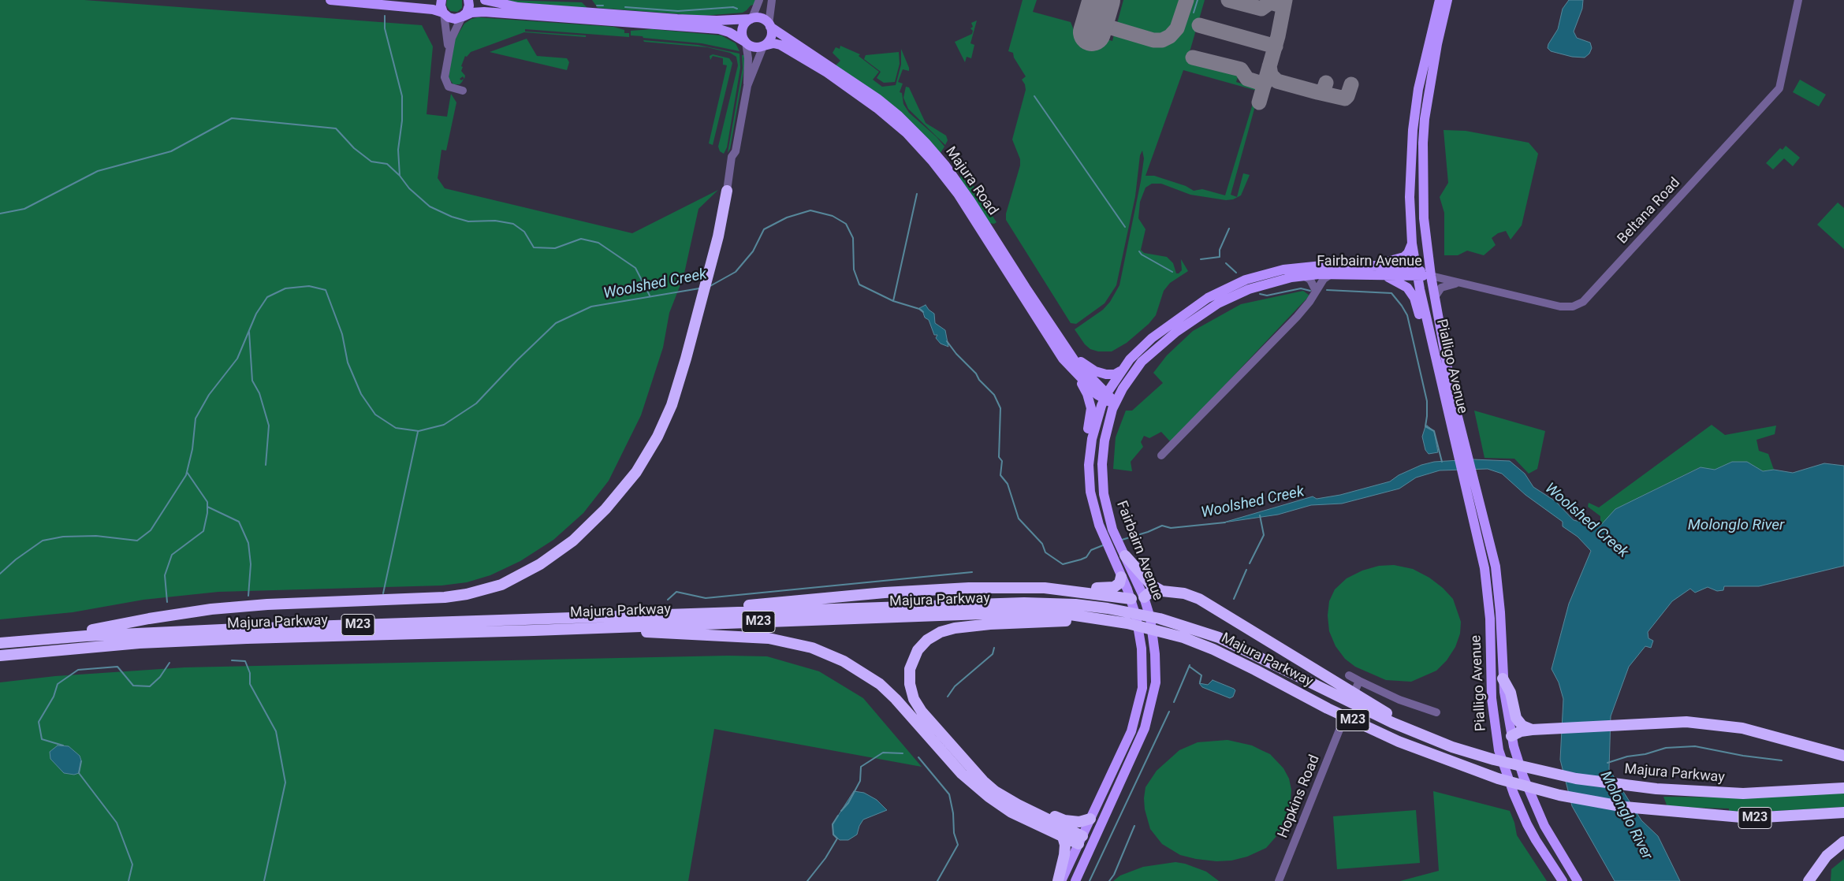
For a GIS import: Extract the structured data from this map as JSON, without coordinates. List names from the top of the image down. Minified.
{"streets":{"highway":["Majura Parkway","M23"],"main road":["Majura Road","Fairbairn Avenue","Pialligo Avenue"],"street":["Beltana Road","Hopkins Road"]},"crossings":[["Majura Road","Fairbairn Avenue"],["Beltana Road","Fairbairn Avenue"],["Beltana Road","Pialligo Avenue"],["Fairbairn Avenue","Pialligo Avenue"],["Fairbairn Avenue","Majura Parkway"],["Pialligo Avenue","Majura Parkway"]],"water":["Woolshed Creek","Molonglo River"]}
